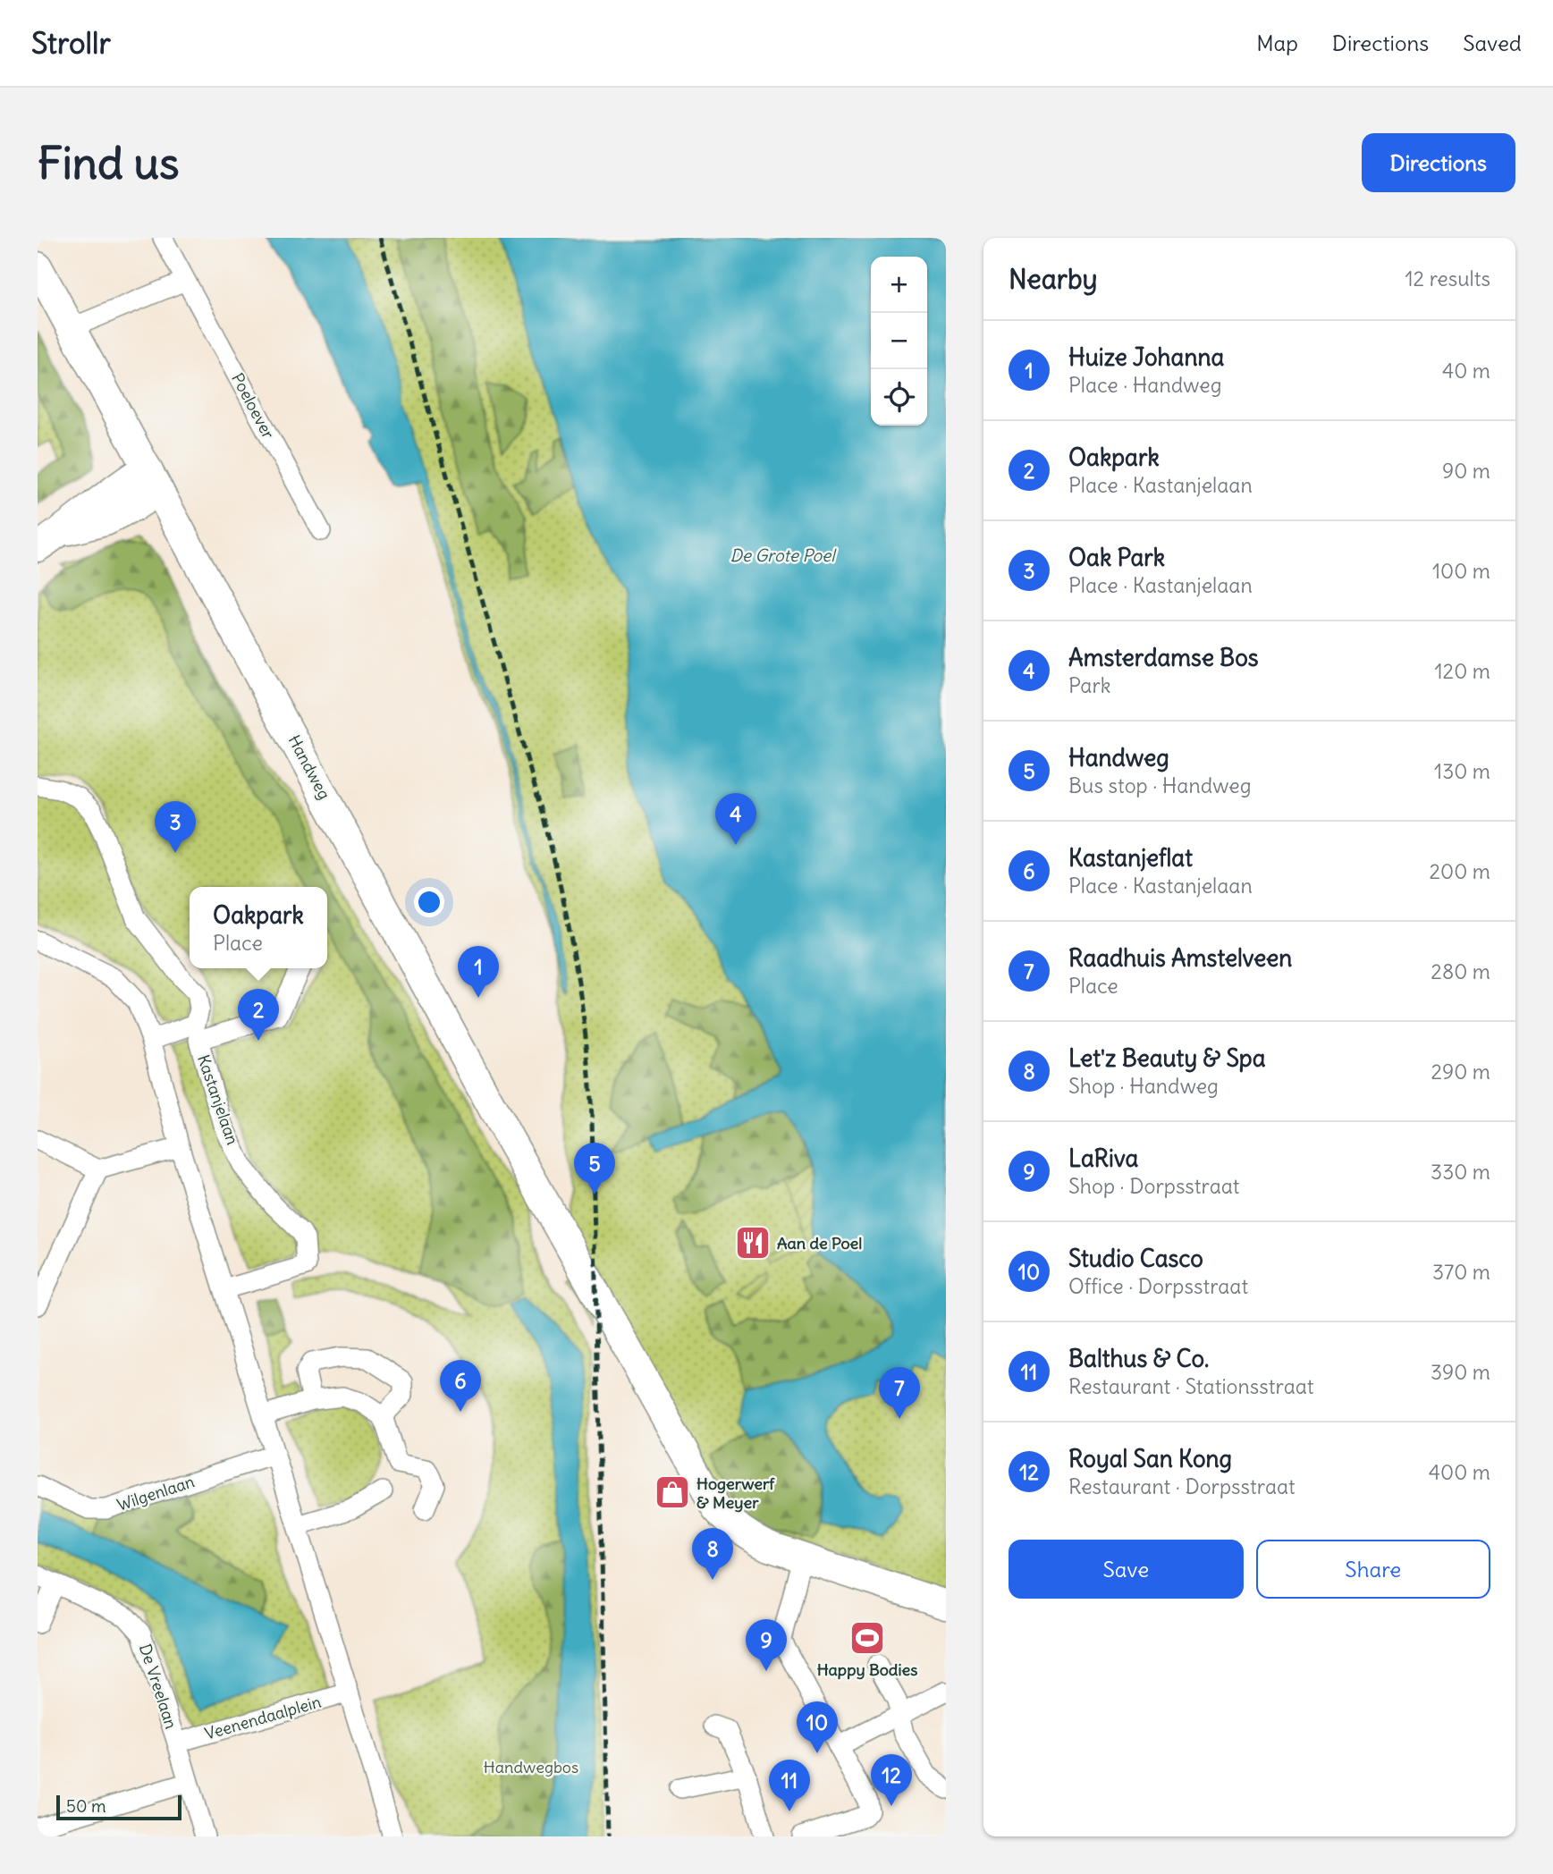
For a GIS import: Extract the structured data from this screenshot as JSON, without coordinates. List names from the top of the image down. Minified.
{"streets":{"main road":["Handweg"],"street":["Poeloever","Kastanjelaan","Wilgenlaan","De Vreelaan","Veenendaalplein"]},"crossings":[["De Vreelaan","Veenendaalplein"]],"water":["De Grote Poel"],"parks":["Handwegbos"],"places":{"restaurant":["Aan de Poel"],"shop":["Hogerwerf & Meyer"],"sports":["Happy Bodies"]},"scale_bar":"50 m","page":{"header":"Strollr","nav":["Map","Directions","Saved"],"buttons":["Directions",["Save","Share"]],"title":"Find us","heading":["Nearby","12 results"],"map_buttons":["+","−"],"list":[{"mark":"1","name":"Huize Johanna","note":"Place · Handweg","value":"40 m"},{"mark":"2","name":"Oakpark","note":"Place · Kastanjelaan","value":"90 m"},{"mark":"3","name":"Oak Park","note":"Place · Kastanjelaan","value":"100 m"},{"mark":"4","name":"Amsterdamse Bos","note":"Park","value":"120 m"},{"mark":"5","name":"Handweg","note":"Bus stop · Handweg","value":"130 m"},{"mark":"6","name":"Kastanjeflat","note":"Place · Kastanjelaan","value":"200 m"},{"mark":"7","name":"Raadhuis Amstelveen","note":"Place","value":"280 m"},{"mark":"8","name":"Let'z Beauty & Spa","note":"Shop · Handweg","value":"290 m"},{"mark":"9","name":"LaRiva","note":"Shop · Dorpsstraat","value":"330 m"},{"mark":"10","name":"Studio Casco","note":"Office · Dorpsstraat","value":"370 m"},{"mark":"11","name":"Balthus & Co.","note":"Restaurant · Stationsstraat","value":"390 m"},{"mark":"12","name":"Royal San Kong","note":"Restaurant · Dorpsstraat","value":"400 m"}],"pins":["4","3","1","2","5","6","7","8","9","10","12","11"],"popup":["Oakpark","Place"],"scale":"50 m"}}
